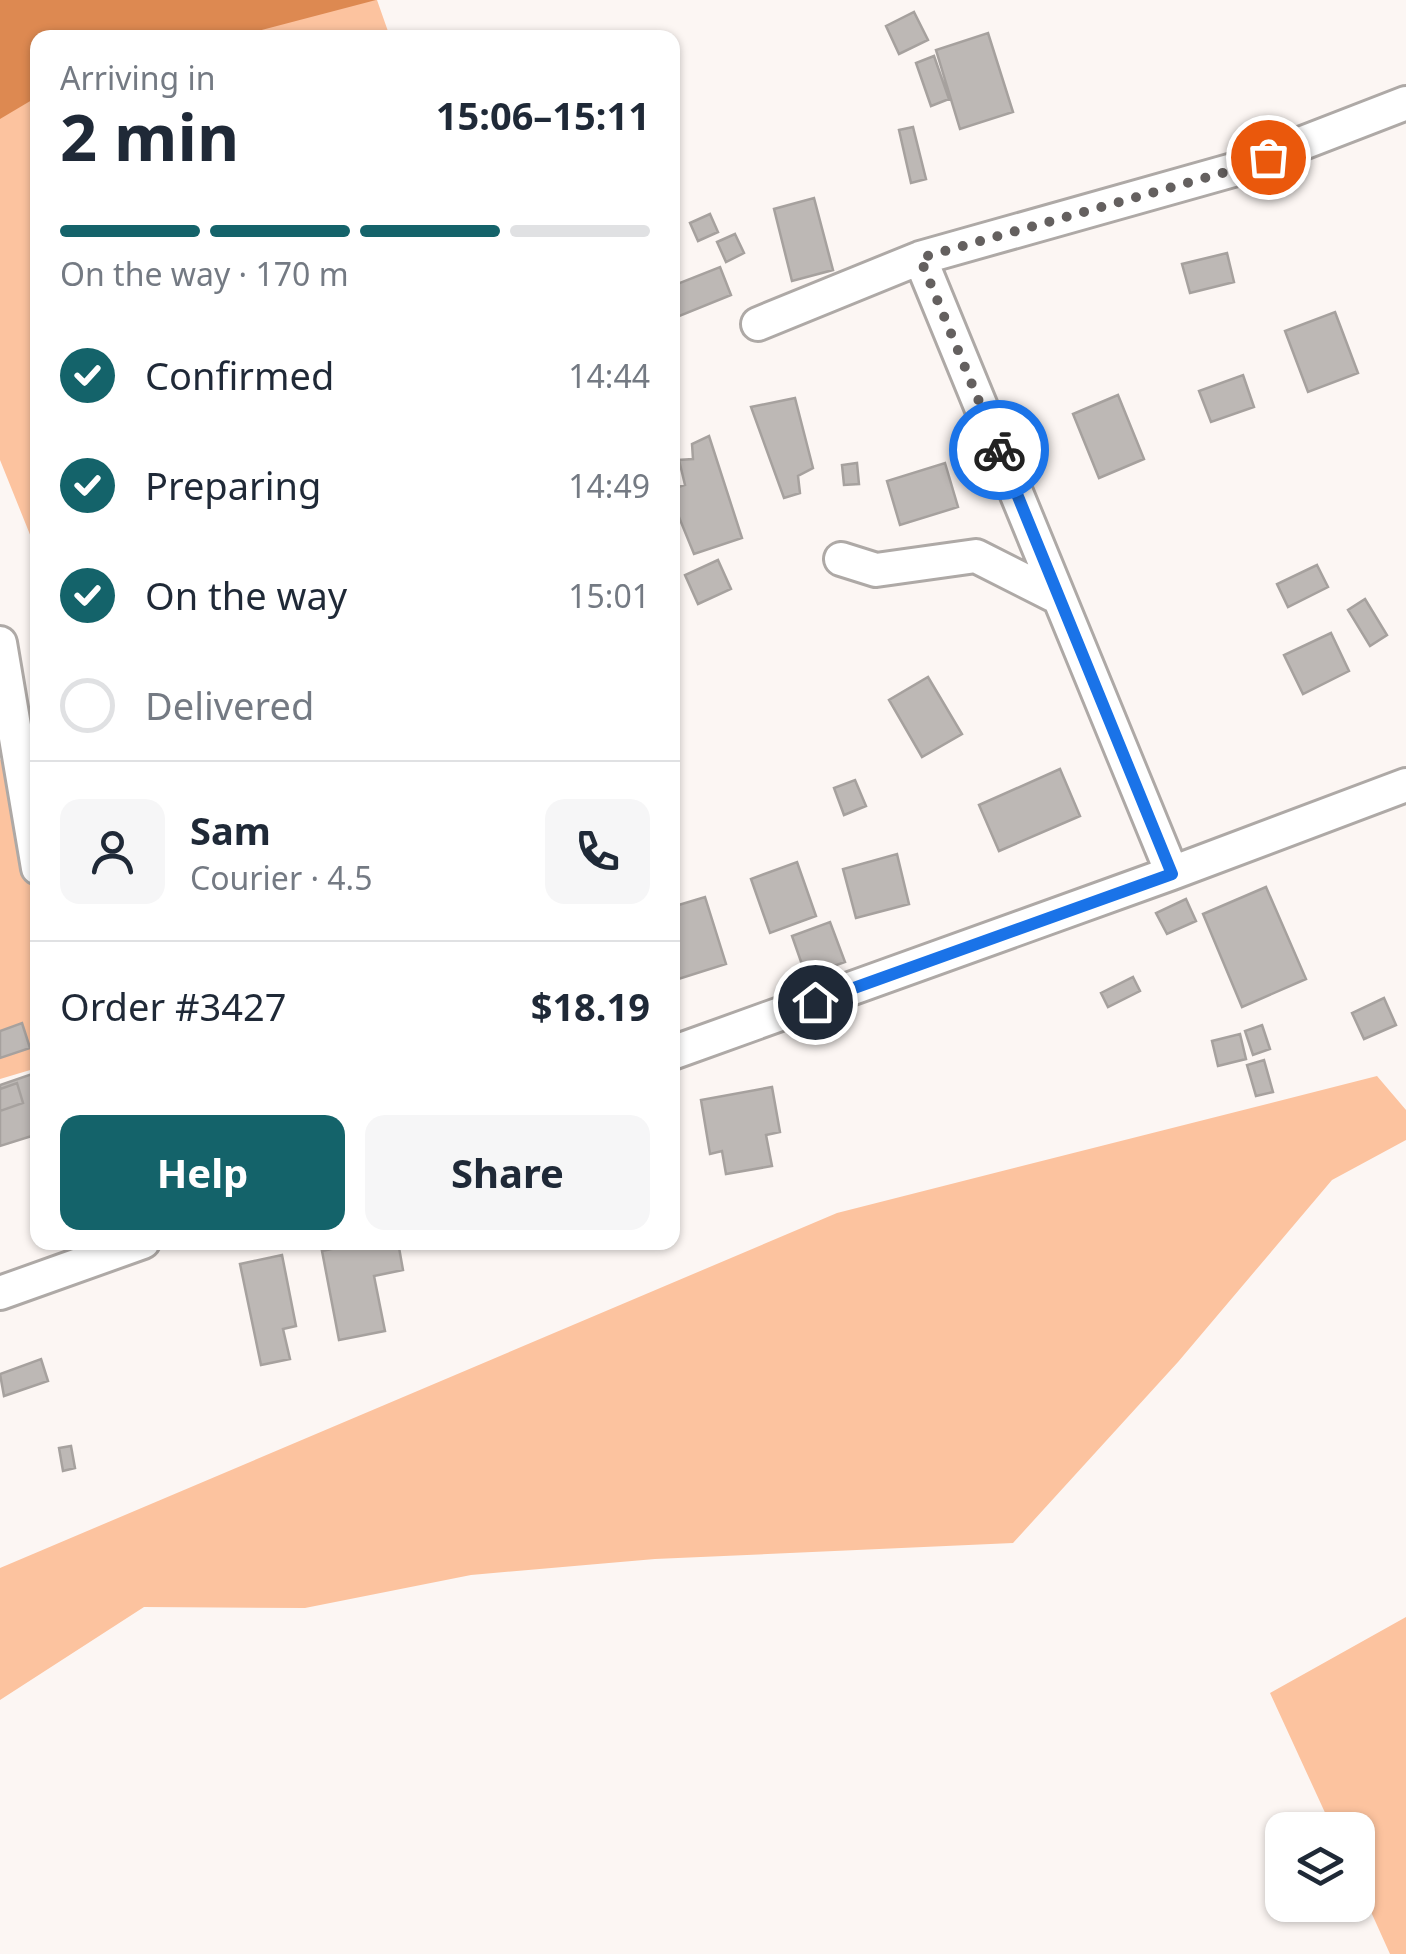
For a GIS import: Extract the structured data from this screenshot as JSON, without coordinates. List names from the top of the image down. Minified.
{"page":{"heading":["2 min","Arriving in","15:06–15:11"],"panel":["Sam","Courier · 4.5","Order #3427","$18.19"],"bar":"On the way · 170 m","list":[["Confirmed","14:44"],["Preparing","14:49"],["On the way","15:01"],"Delivered"],"buttons":["Help","Share"]}}
